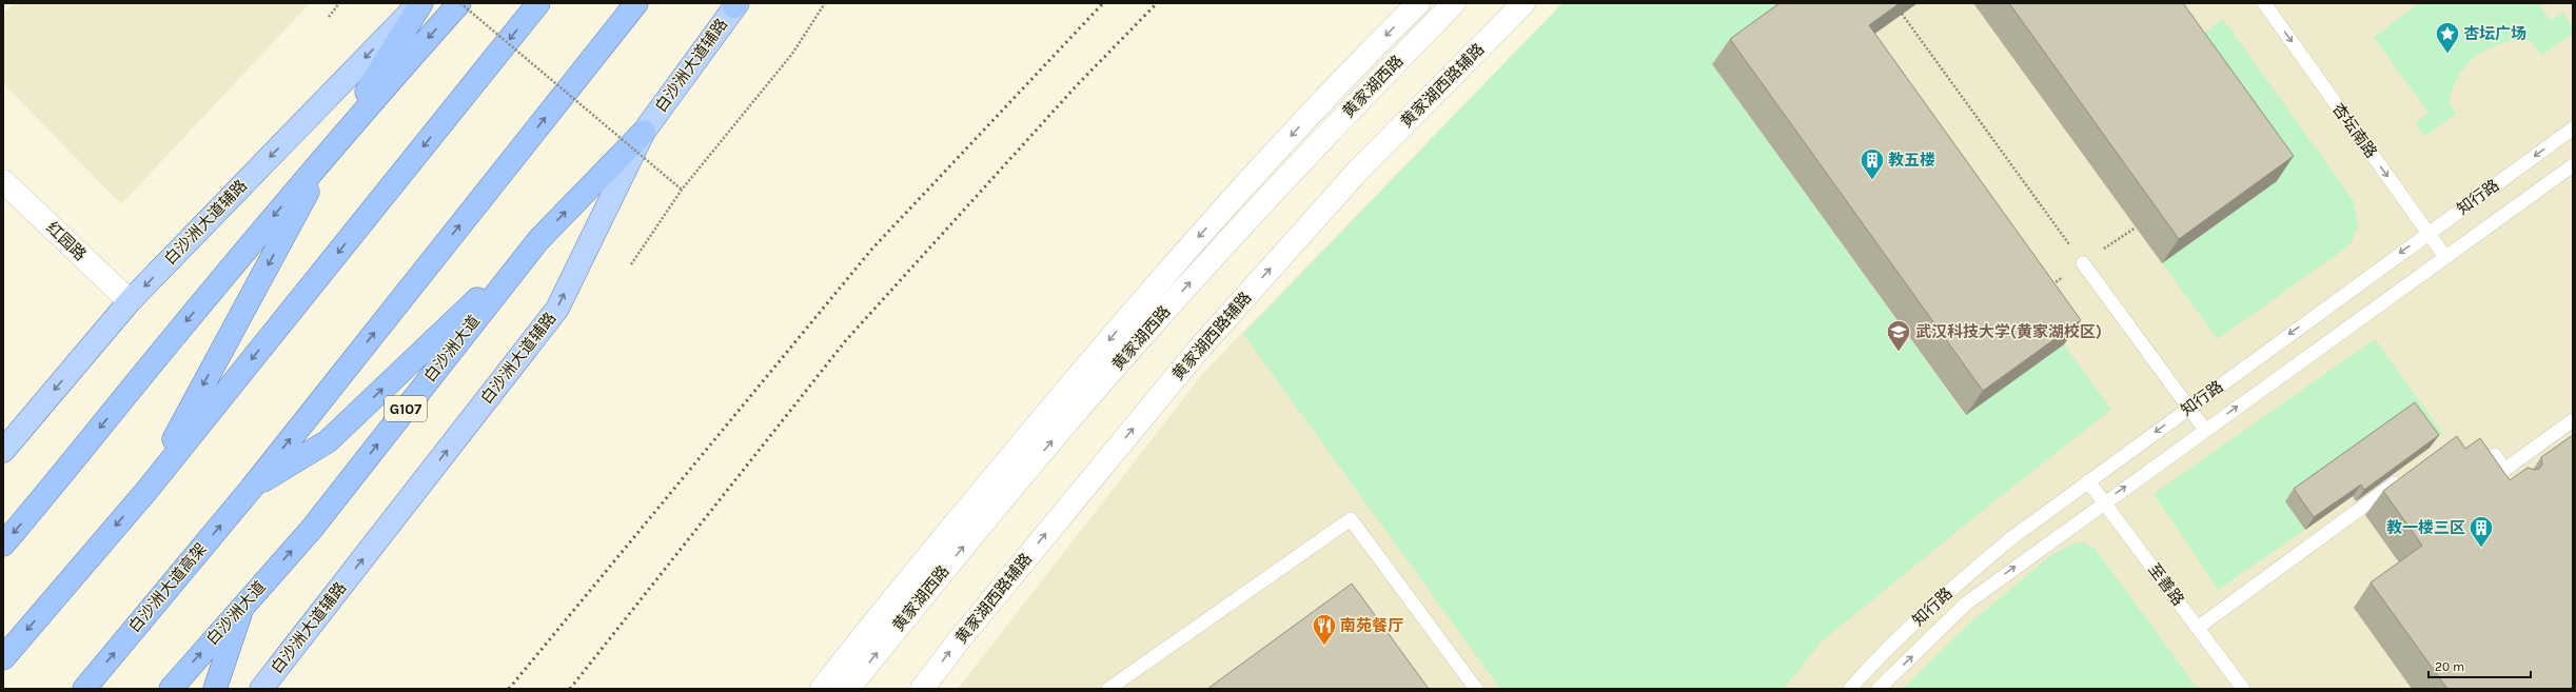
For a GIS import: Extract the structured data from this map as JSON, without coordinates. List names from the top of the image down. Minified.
{"streets":{"highway":["白沙洲大道","G107","白沙洲大道高架"],"main road":["白沙洲大道辅路","黄家湖西路辅路","黄家湖西路","红园路"],"lane":["杏坛南路","知行路","至善路"]},"crossings":[["白沙洲大道辅路","红园路"],["白沙洲大道辅路","白沙洲大道"],["杏坛南路","知行路"],["知行路","至善路"]],"one_way":["黄家湖西路辅路","杏坛南路"],"places":{"place":["杏坛广场"],"building":["教五楼","教一楼三区"],"school or university":["武汉科技大学(黄家湖校区)"],"restaurant":["南苑餐厅"]},"scale_bar":"20 m"}
